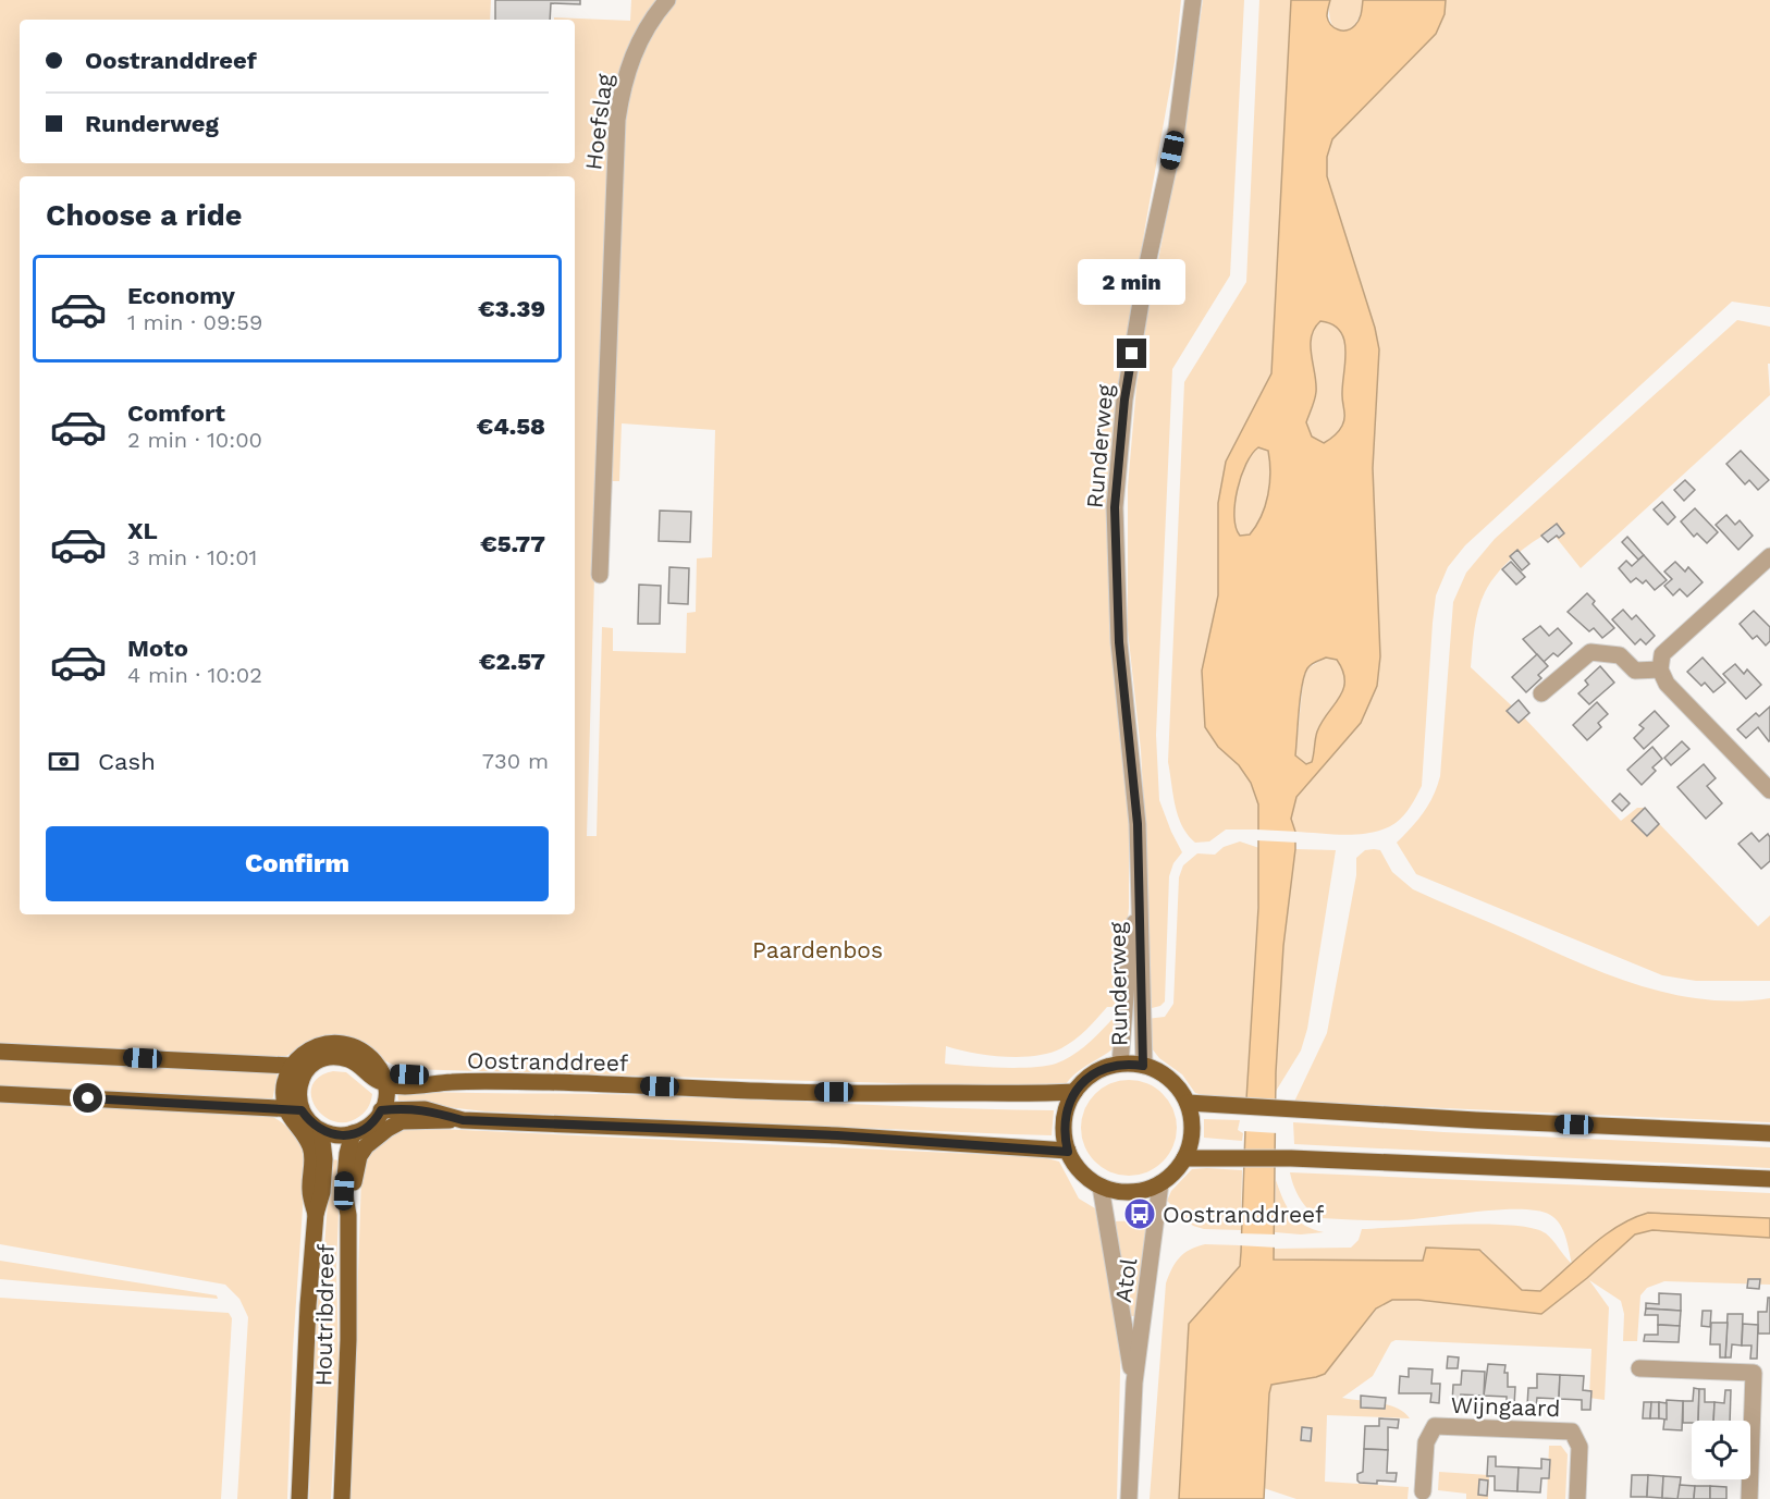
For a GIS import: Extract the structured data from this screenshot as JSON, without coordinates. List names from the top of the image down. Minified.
{"streets":{"main road":["Oostranddreef","Houtribdreef"],"street":["Hoefslag","Runderweg","Atol","Wijngaard"]},"crossings":[["Runderweg","Oostranddreef"],["Runderweg","Atol"],["Oostranddreef","Atol"],["Oostranddreef","Houtribdreef"]],"parks":["Paardenbos"],"places":{"bus stop":["Oostranddreef"]},"page":{"banner":["Oostranddreef","Runderweg"],"heading":"Choose a ride","list":[{"name":"Economy","note":"1 min · 09:59","value":"€3.39"},{"name":"Comfort","note":"2 min · 10:00","value":"€4.58"},{"name":"XL","note":"3 min · 10:01","value":"€5.77"},{"name":"Moto","note":"4 min · 10:02","value":"€2.57"}],"bubble":"2 min","pay":["Cash","730 m"],"buttons":"Confirm"}}
